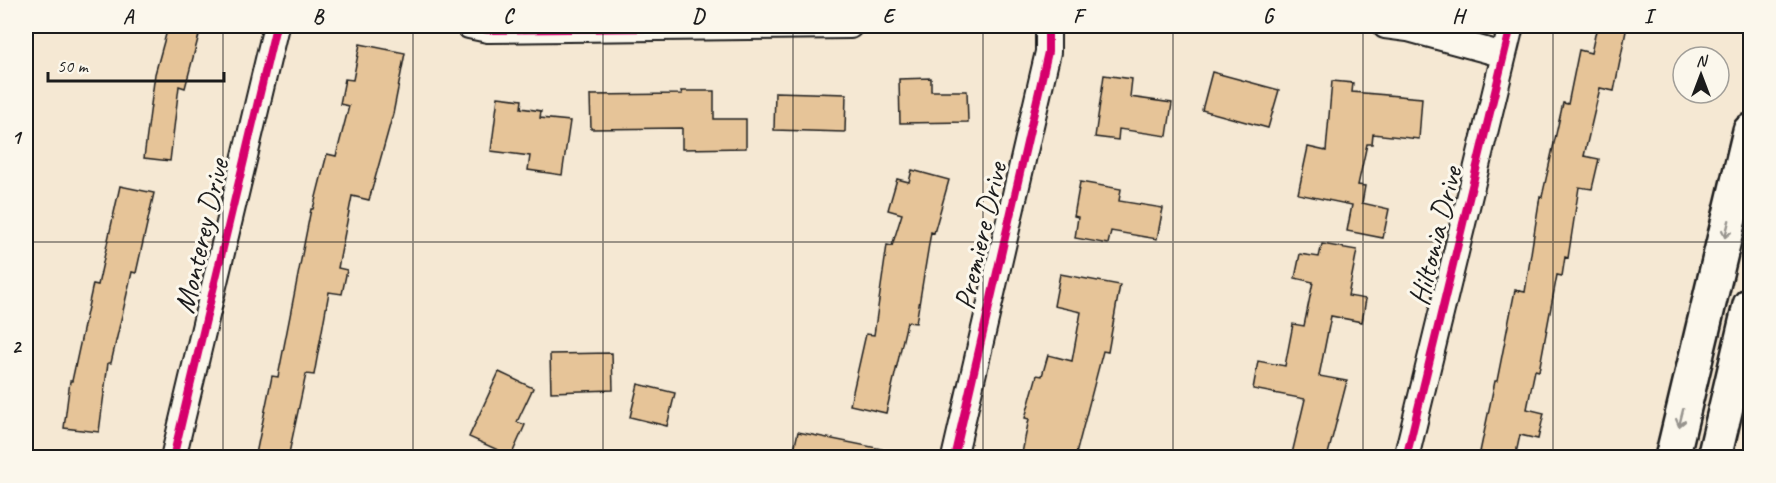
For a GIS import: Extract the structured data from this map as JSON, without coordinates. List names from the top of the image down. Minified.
{"streets":{"street":["Monterey Drive","Premiere Drive","Hiltonia Drive"]},"scale_bar":"50 m","north":"top","grid":{"columns":["A","B","C","D","E","F","G","H","I"],"rows":["1","2"]}}
